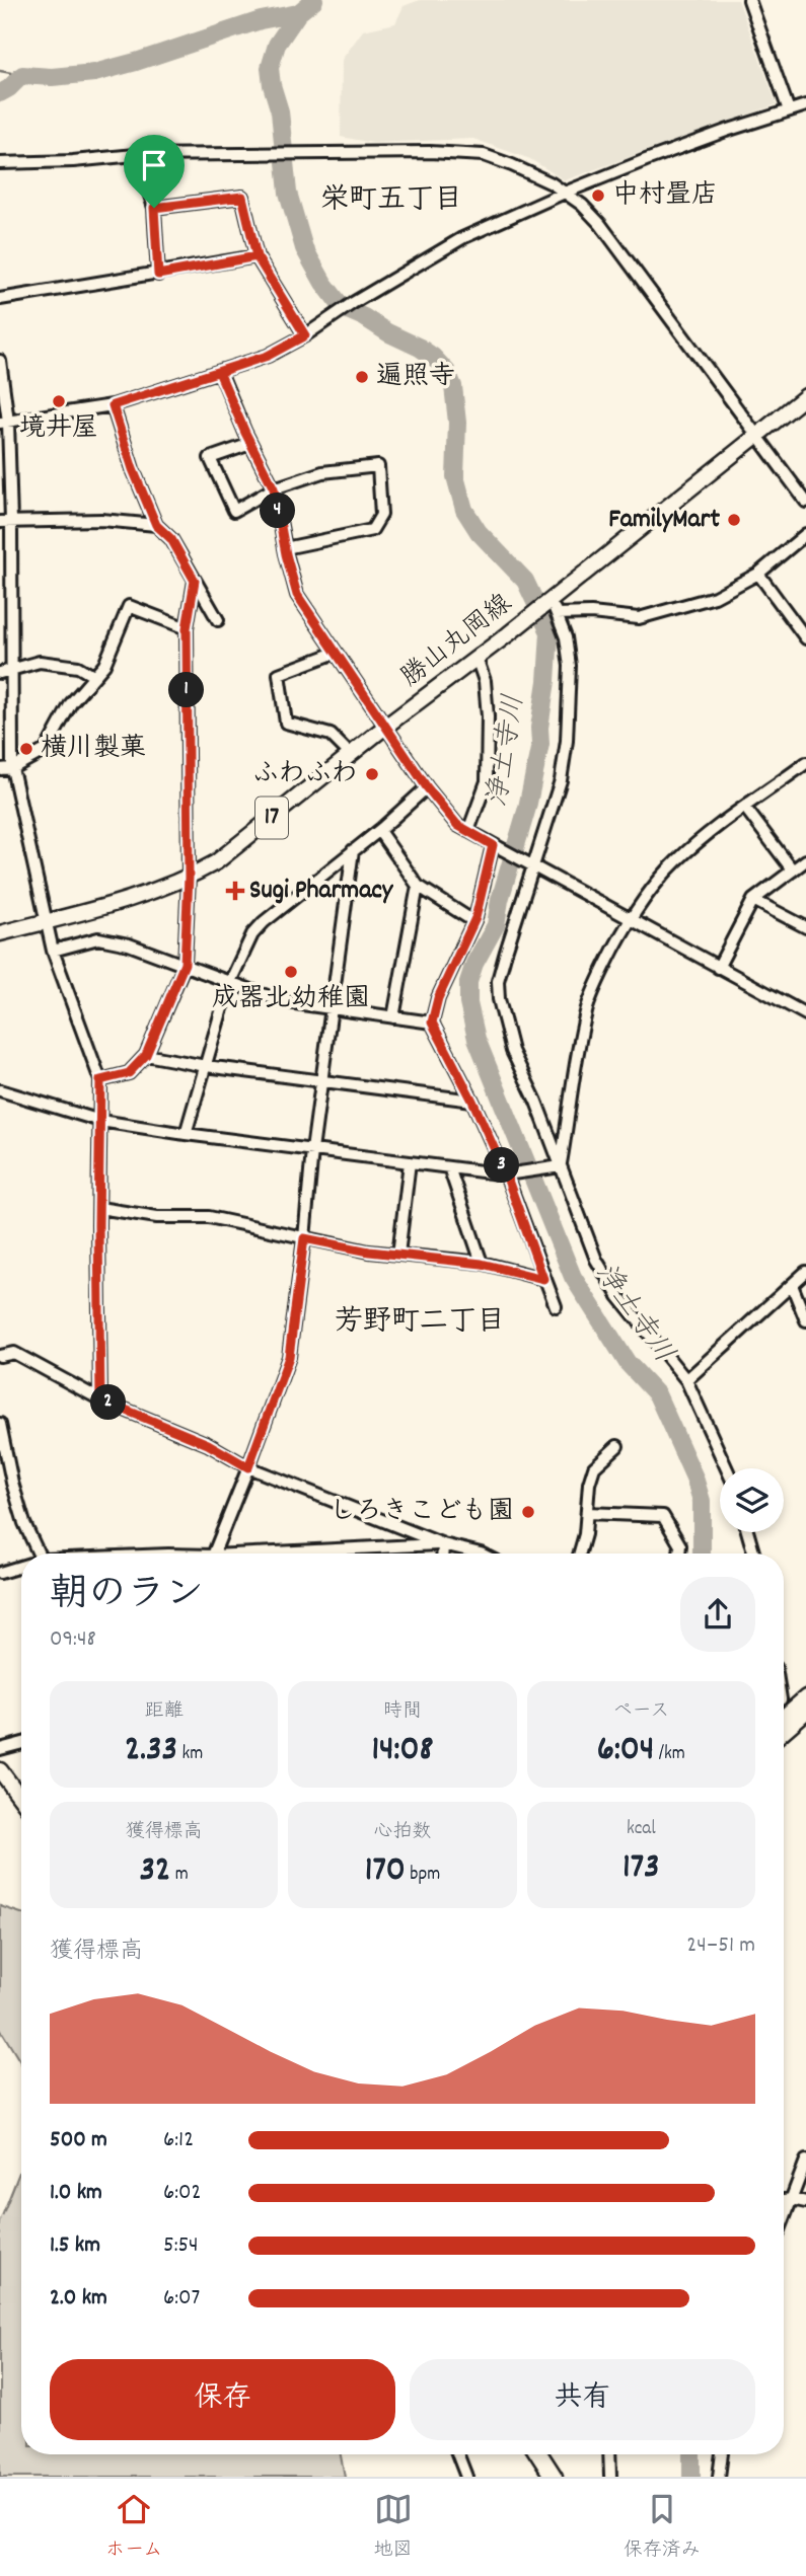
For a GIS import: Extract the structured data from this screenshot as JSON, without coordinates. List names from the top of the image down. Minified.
{"streets":{"main road":["勝山丸岡線","17"]},"districts":["栄町五丁目","芳野町二丁目"],"water":["浄土寺川"],"places":{"other":["中村畳店","遍照寺","境井屋","FamilyMart","横川製菓","ふわふわ","成器北幼稚園","しろきこども園"],"health":["Sugi Pharmacy"]},"page":{"pins":["4","1","3","2"],"heading":["朝のラン","09:48"],"stats":[["距離","2.33 km"],["時間","14:08"],["ペース","6:04 /km"],["獲得標高","32 m"],["心拍数","170 bpm"],["kcal","173"]],"chart":["獲得標高","24–51 m"],"list":[{"name":"500 m","note":"6:12"},{"name":"1.0 km","note":"6:02"},{"name":"1.5 km","note":"5:54"},{"name":"2.0 km","note":"6:07"}],"buttons":["保存","共有"],"tabs":["ホーム","地図","保存済み"]}}
